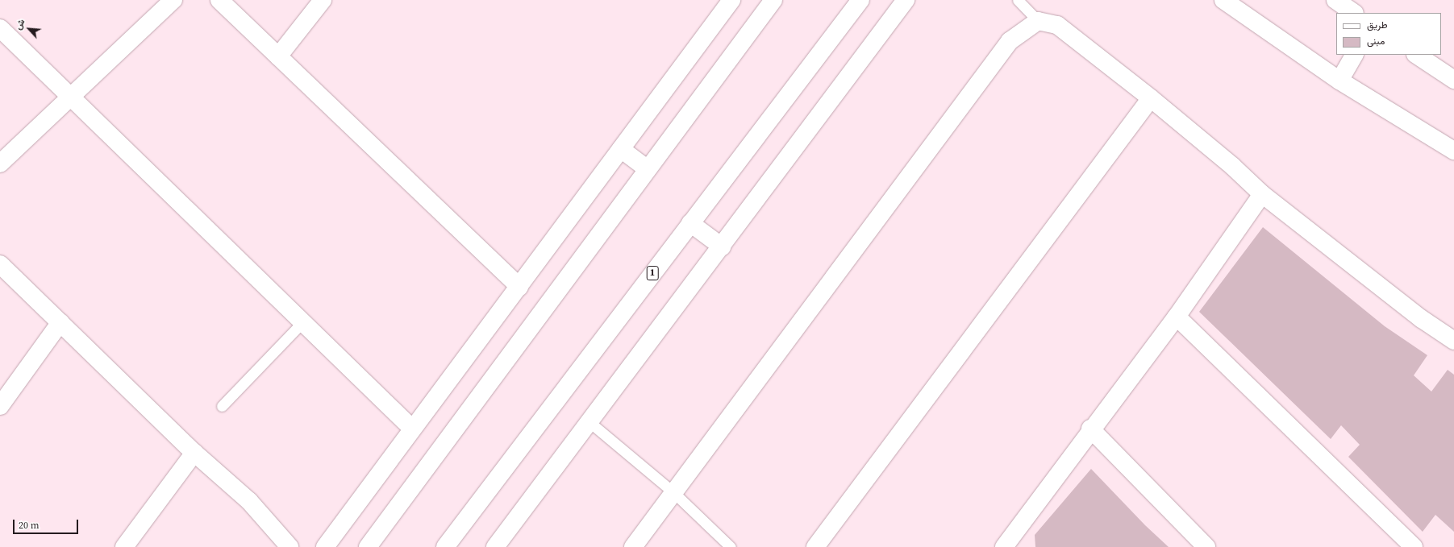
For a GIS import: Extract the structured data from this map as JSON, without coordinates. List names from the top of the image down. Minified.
{"streets":{"main road":["1"]},"legend":["طريق","مبنى"],"scale_bar":"20 m","north":"top left"}
